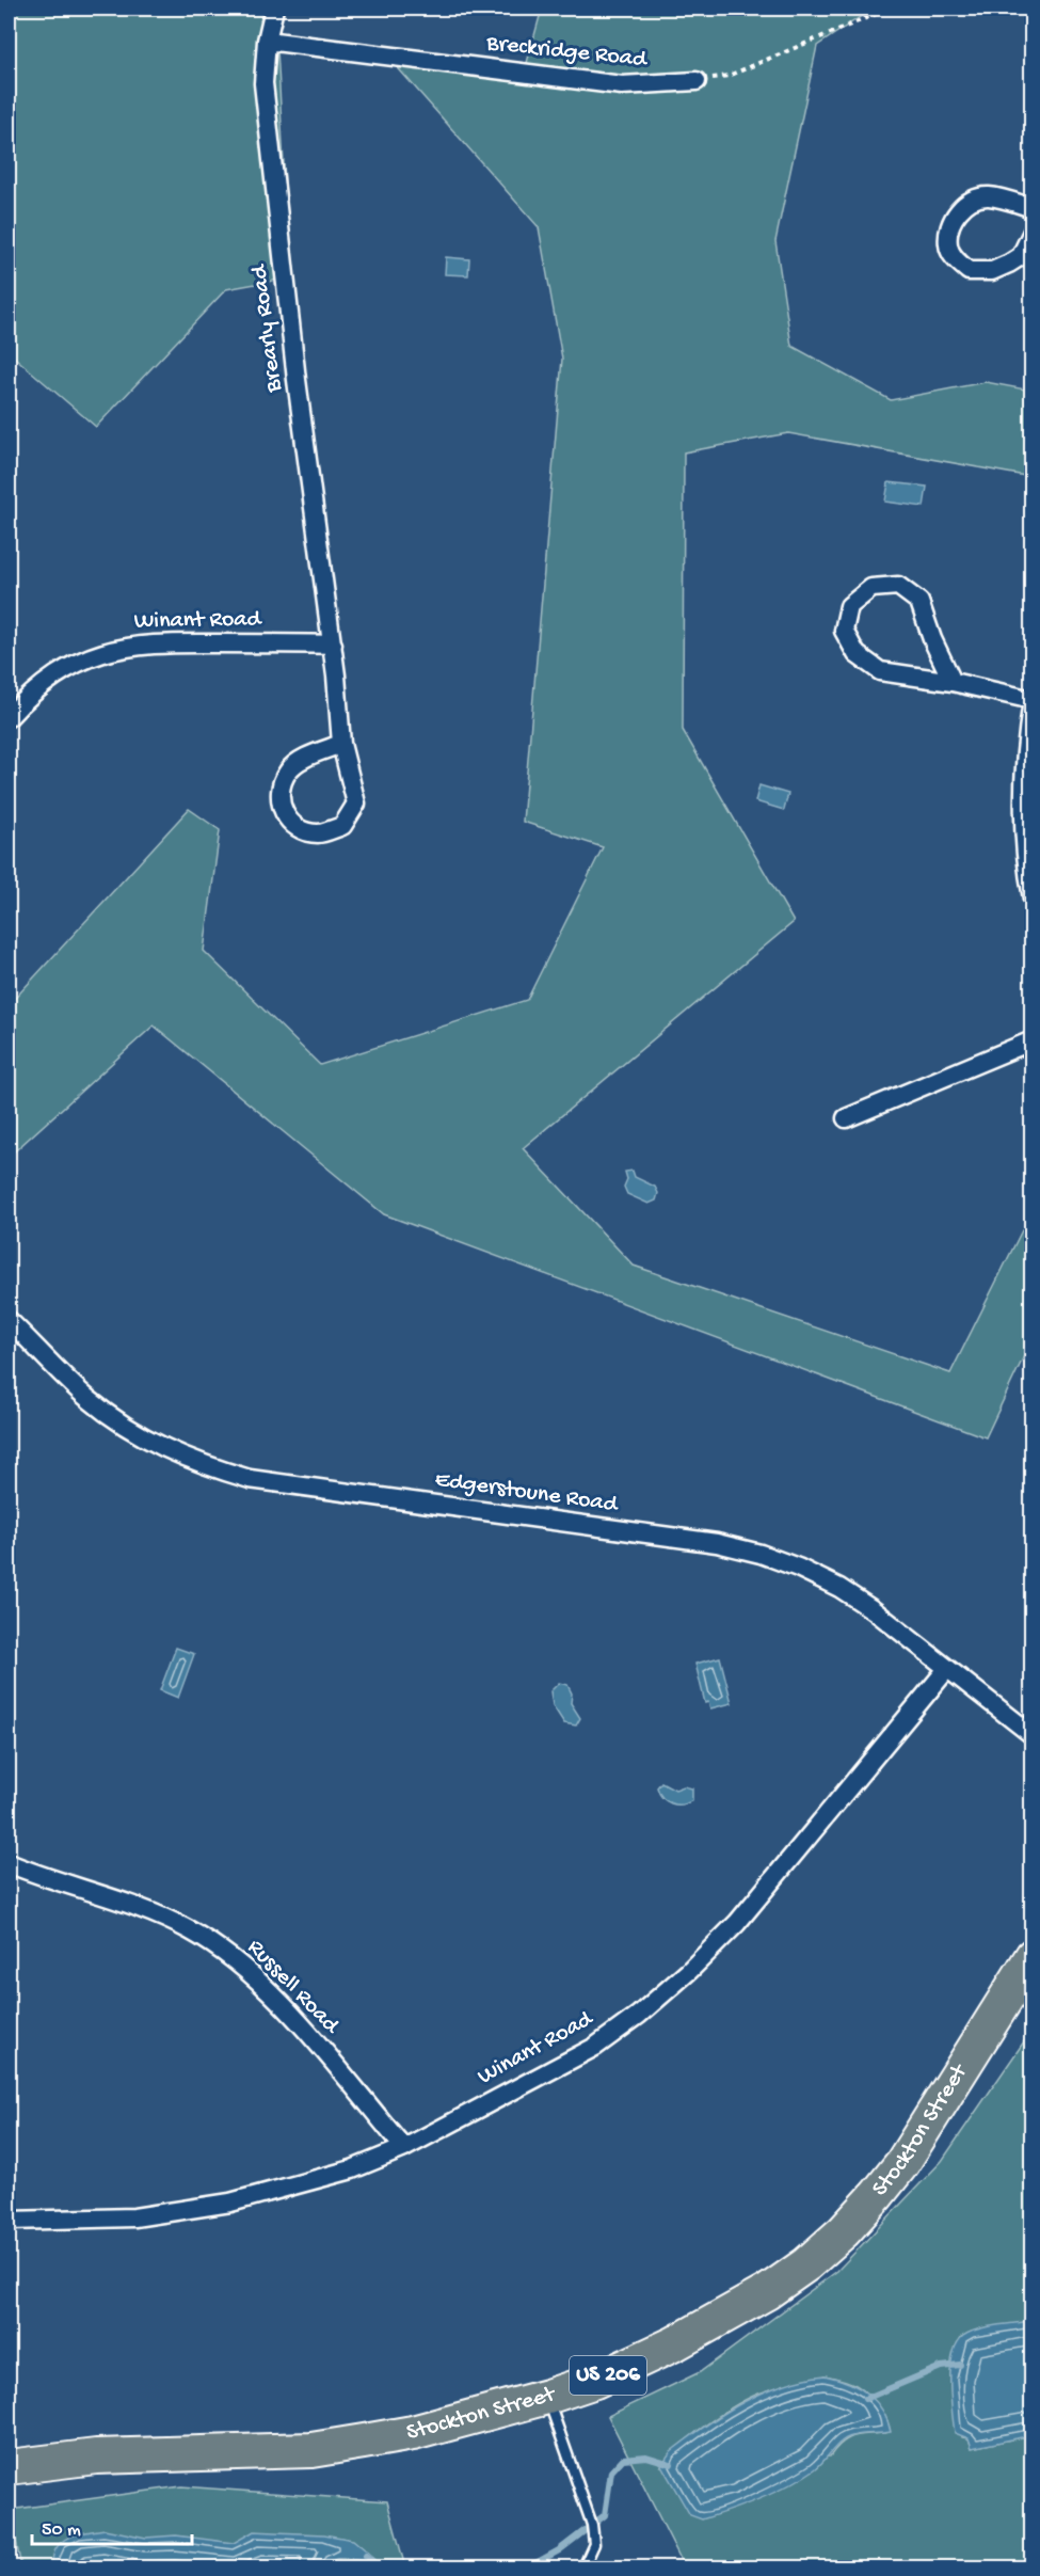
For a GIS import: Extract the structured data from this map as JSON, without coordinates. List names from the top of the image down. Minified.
{"streets":{"highway":["Stockton Street","US 206"],"street":["Breckridge Road","Brearly Road","Winant Road","Edgerstoune Road","Russell Road"]},"crossings":[["Breckridge Road","Brearly Road"],["Brearly Road","Winant Road"],["Winant Road","Edgerstoune Road"],["Winant Road","Russell Road"]],"scale_bar":"50 m"}
